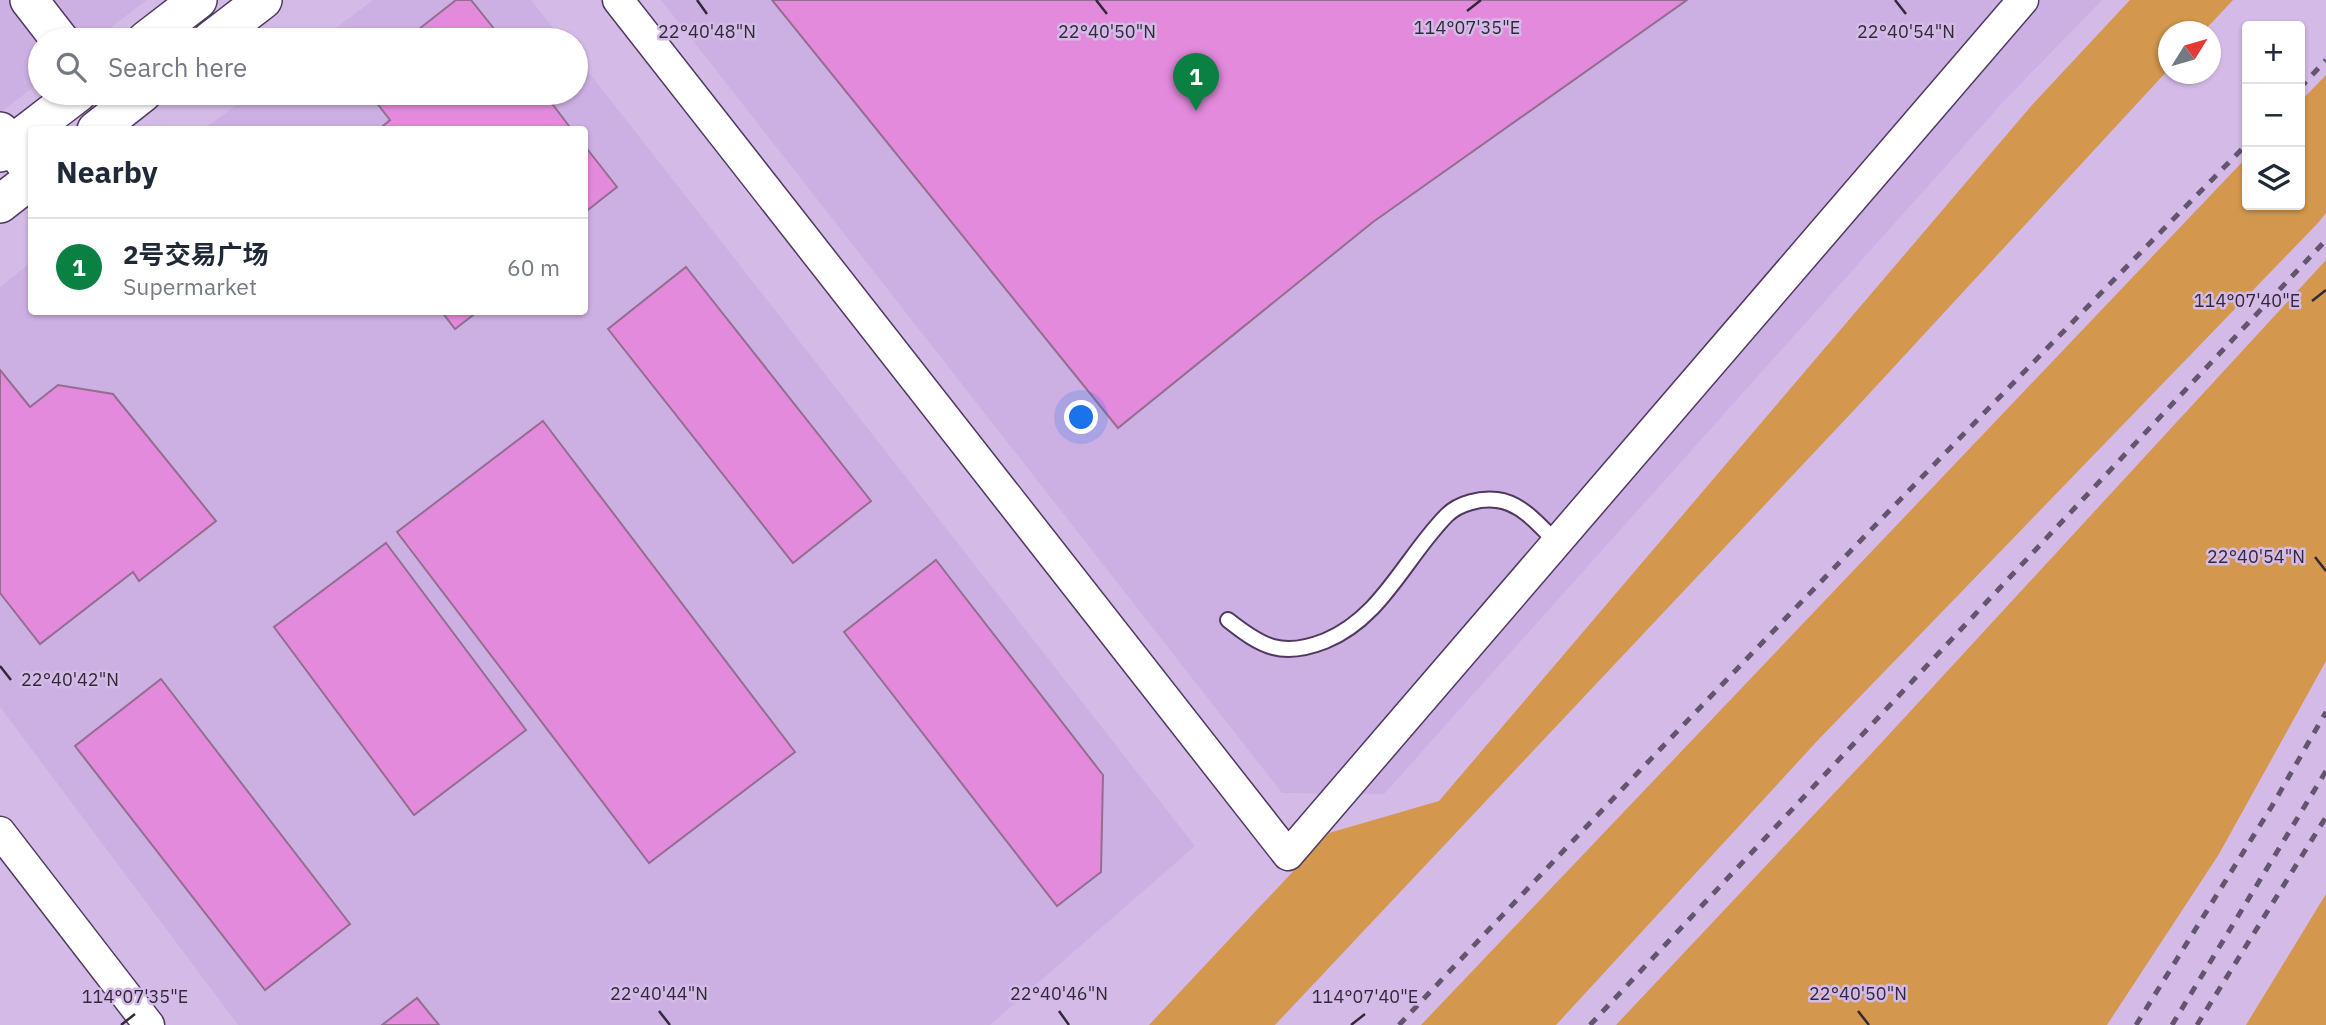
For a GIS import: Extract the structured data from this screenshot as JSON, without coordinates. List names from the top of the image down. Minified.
{"north":"top right","page":{"map_buttons":["+","−"],"search":"Search here","pins":"1","heading":"Nearby","list":[{"mark":"1","name":"2号交易广场","note":"Supermarket","value":"60 m"}]},"coordinates":["114°07'35\"E","22°40'48\"N","22°40'50\"N","22°40'54\"N","114°07'40\"E","22°40'42\"N","22°40'44\"N","22°40'46\"N"]}
